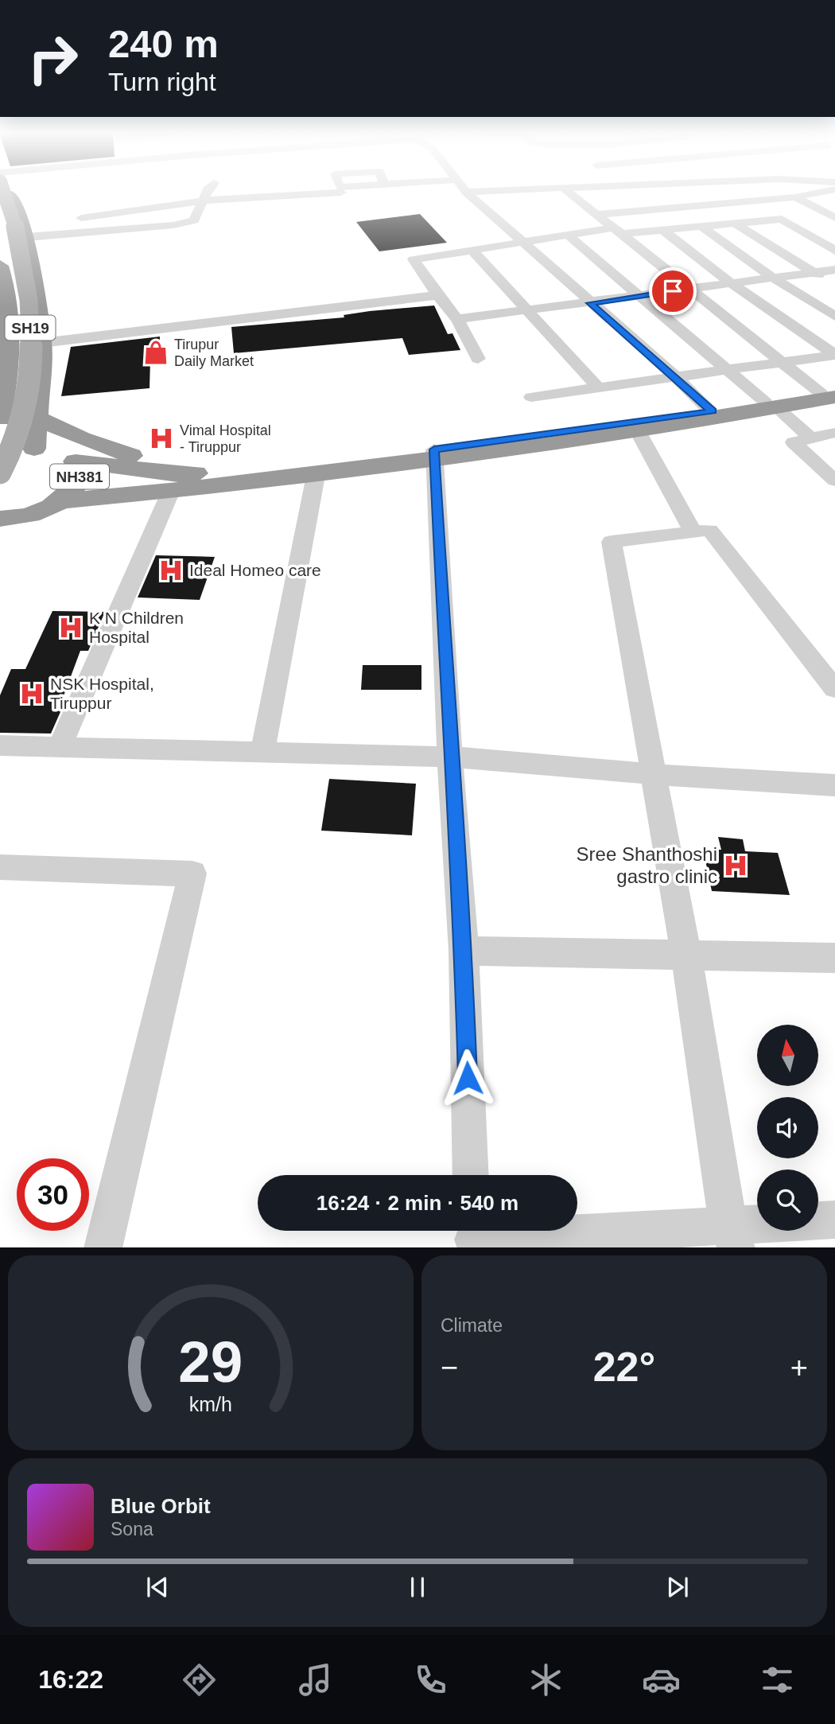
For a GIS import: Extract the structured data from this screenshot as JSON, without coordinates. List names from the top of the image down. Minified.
{"streets":{"highway":["NH381"],"main road":["SH19"]},"places":{"shop":["Tirupur Daily Market"],"hospital":["Vimal Hospital - Tiruppur","Ideal Homeo care","K N Children Hospital","NSK Hospital, Tiruppur","Sree Shanthoshi gastro clinic"]},"north":"top","page":{"turn":["240 m","Turn right"],"limit":"30","trip":"16:24 · 2 min · 540 m","tile":"Climate","heat":["−","22°","+"],"song":["Blue Orbit","Sona"],"tabs":"16:22","gauge":["29","km/h"]}}
